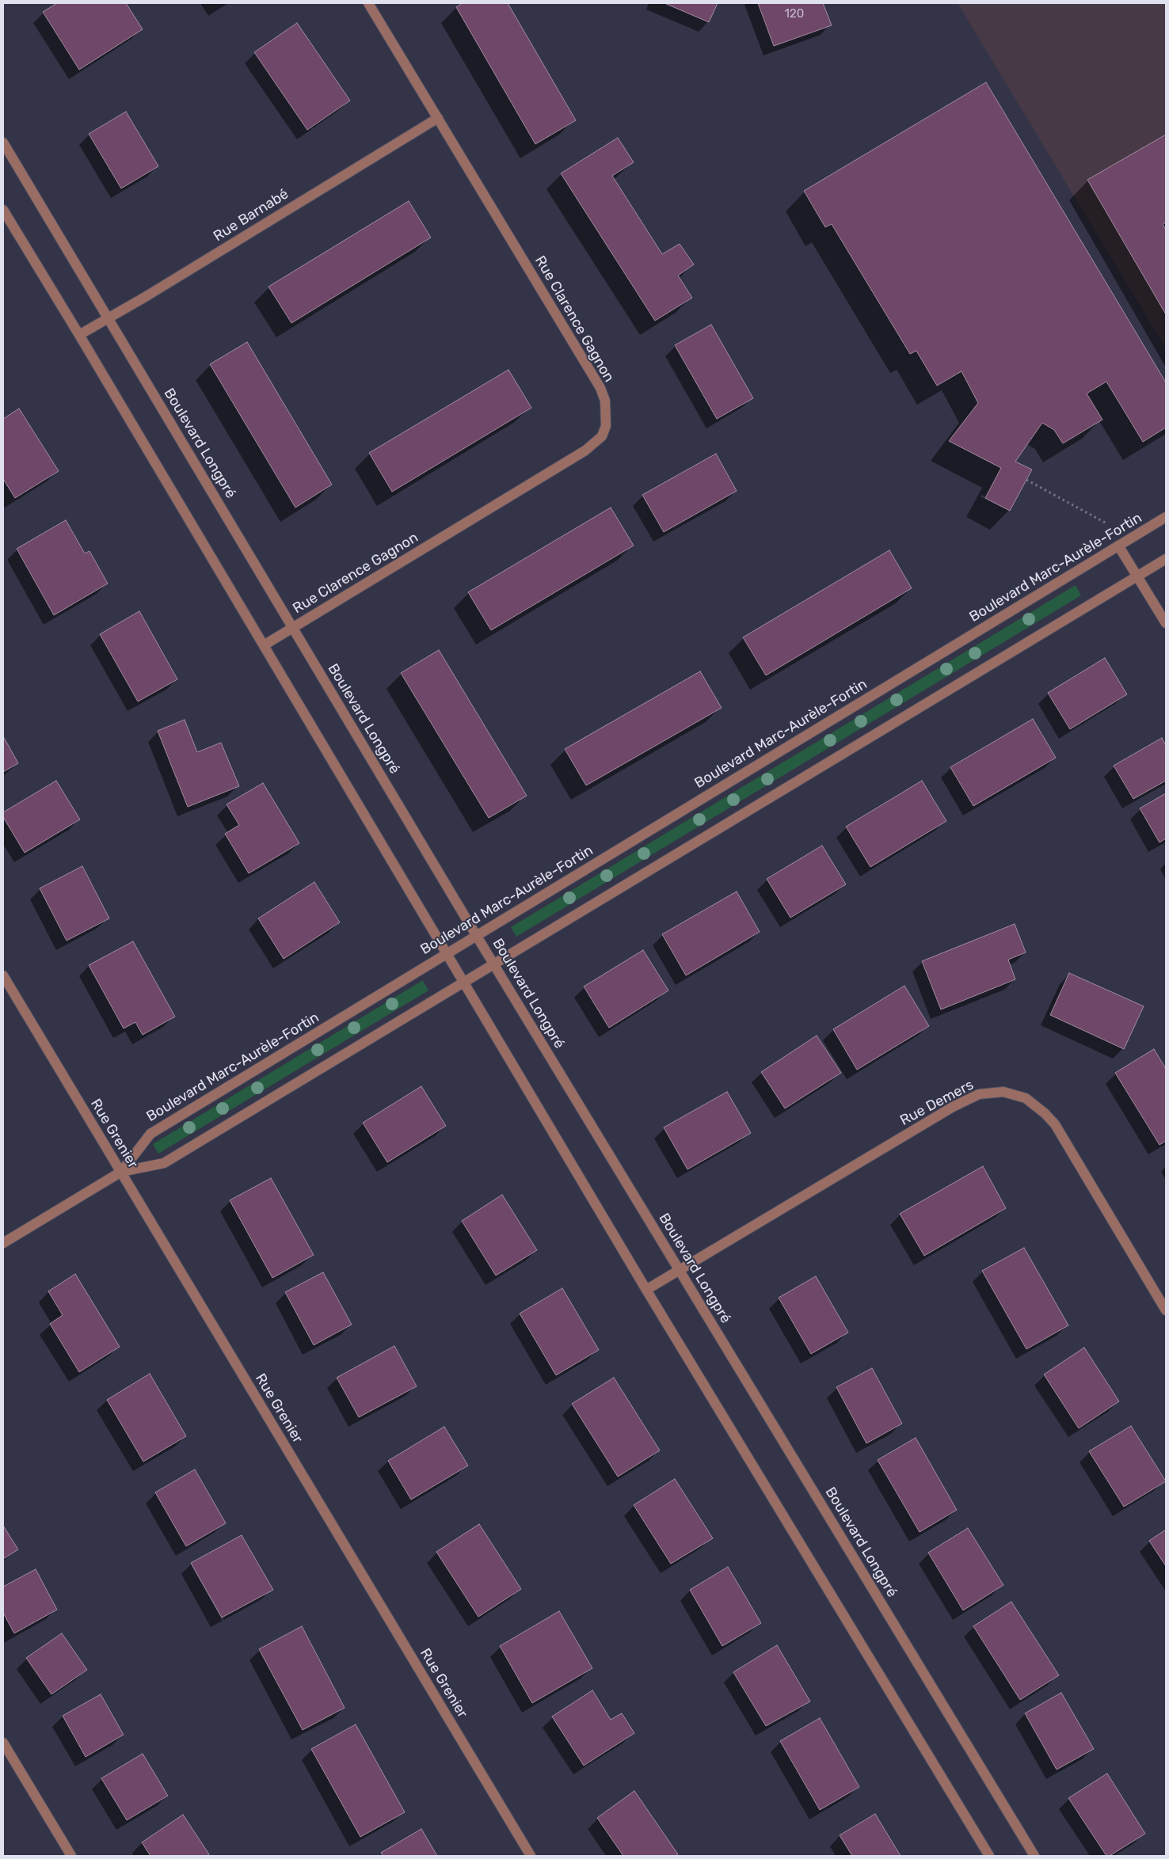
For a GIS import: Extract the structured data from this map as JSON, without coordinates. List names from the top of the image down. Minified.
{"streets":{"street":["Rue Barnabé","Rue Clarence Gagnon","Boulevard Longpré","Boulevard Marc-Aurèle-Fortin","Rue Demers","Rue Grenier"]},"crossings":[["Rue Barnabé","Rue Clarence Gagnon"],["Rue Barnabé","Boulevard Longpré"],["Rue Clarence Gagnon","Boulevard Longpré"],["Boulevard Longpré","Boulevard Marc-Aurèle-Fortin"],["Boulevard Longpré","Rue Demers"],["Boulevard Marc-Aurèle-Fortin","Rue Grenier"]],"house_numbers":["120"]}
